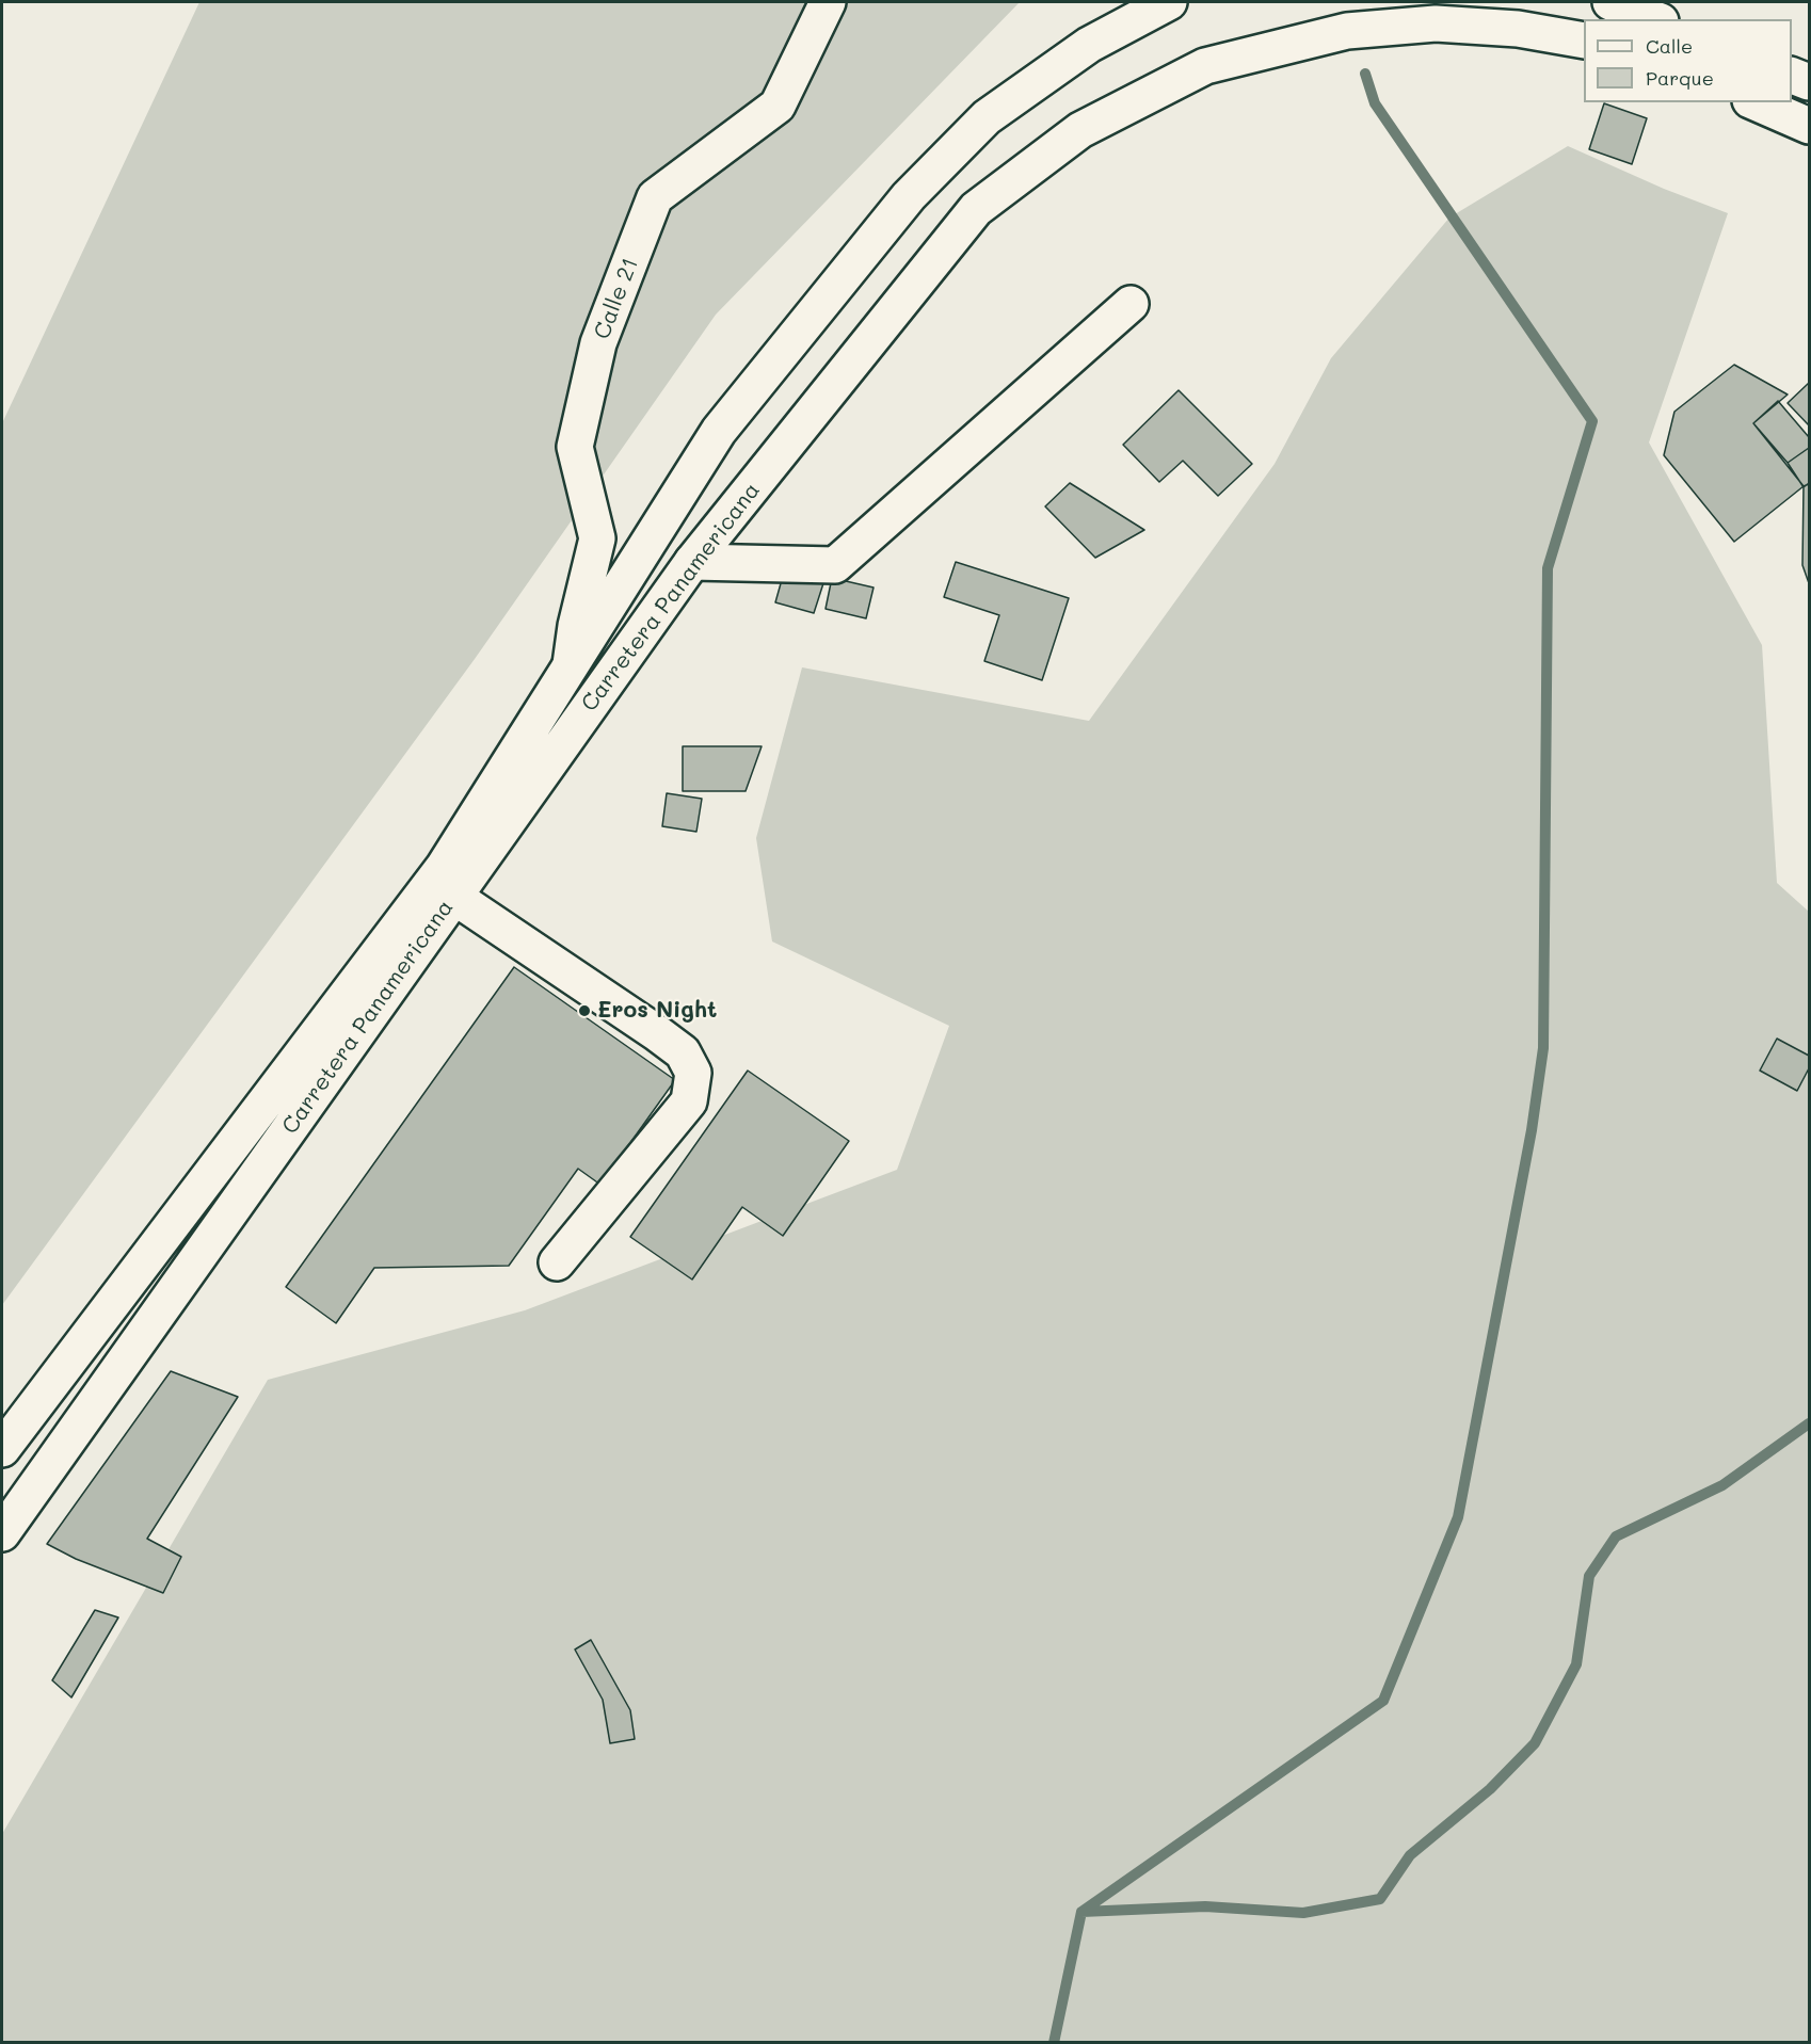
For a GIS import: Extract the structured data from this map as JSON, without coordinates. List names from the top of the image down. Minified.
{"streets":{"main road":["Calle 21","Carretera Panamericana"]},"crossings":[["Calle 21","Carretera Panamericana"]],"places":["Eros Night"],"legend":["Calle","Parque"]}
